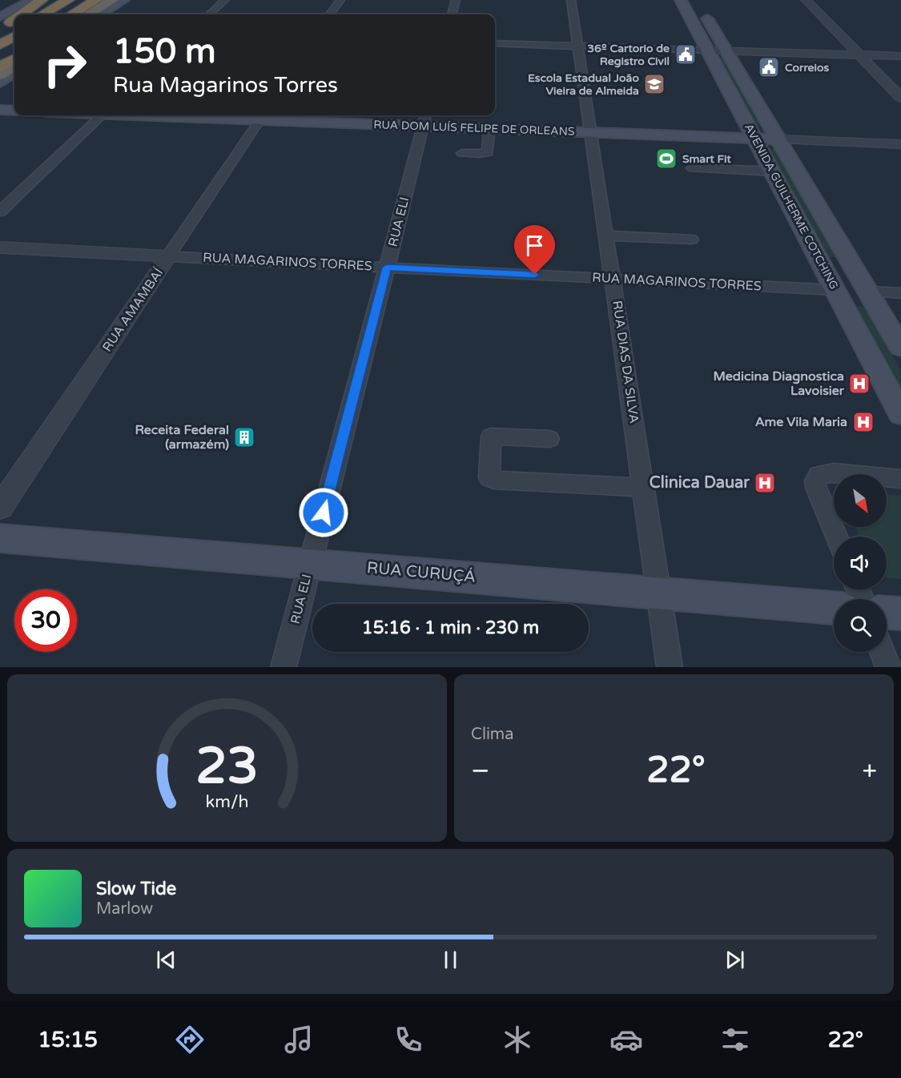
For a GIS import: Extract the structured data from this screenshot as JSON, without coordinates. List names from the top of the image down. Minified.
{"streets":{"main road":["RUA DOM LUÍS FELIPE DE ORLEANS","AVENIDA GUILHERME COTCHING","RUA CURUÇÁ"],"street":["RUA ELI","RUA MAGARINOS TORRES","RUA AMAMBAÍ","RUA DIAS DA SILVA"]},"crossings":[["RUA DOM LUÍS FELIPE DE ORLEANS","AVENIDA GUILHERME COTCHING"],["RUA DOM LUÍS FELIPE DE ORLEANS","RUA ELI"],["RUA DOM LUÍS FELIPE DE ORLEANS","RUA AMAMBAÍ"],["RUA DOM LUÍS FELIPE DE ORLEANS","RUA DIAS DA SILVA"],["AVENIDA GUILHERME COTCHING","RUA MAGARINOS TORRES"],["RUA ELI","RUA MAGARINOS TORRES"],["RUA ELI","RUA CURUÇÁ"],["RUA MAGARINOS TORRES","RUA AMAMBAÍ"],["RUA MAGARINOS TORRES","RUA DIAS DA SILVA"],["RUA DIAS DA SILVA","RUA CURUÇÁ"]],"places":{"public building":["36º Cartorio de Registro Civil","Correios"],"school or university":["Escola Estadual João Vieira de Almeida"],"sports":["Smart Fit"],"hospital":["Medicina Diagnostica Lavoisier","Ame Vila Maria","Clinica Dauar"],"building":["Receita Federal (armazém)"]},"north":"bottom right","page":{"turn":["150 m","Rua Magarinos Torres"],"limit":"30","trip":"15:16 · 1 min · 230 m","tile":"Clima","heat":["−","22°","+"],"song":["Slow Tide","Marlow"],"tabs":["15:15","22°"],"gauge":["23","km/h"]}}
